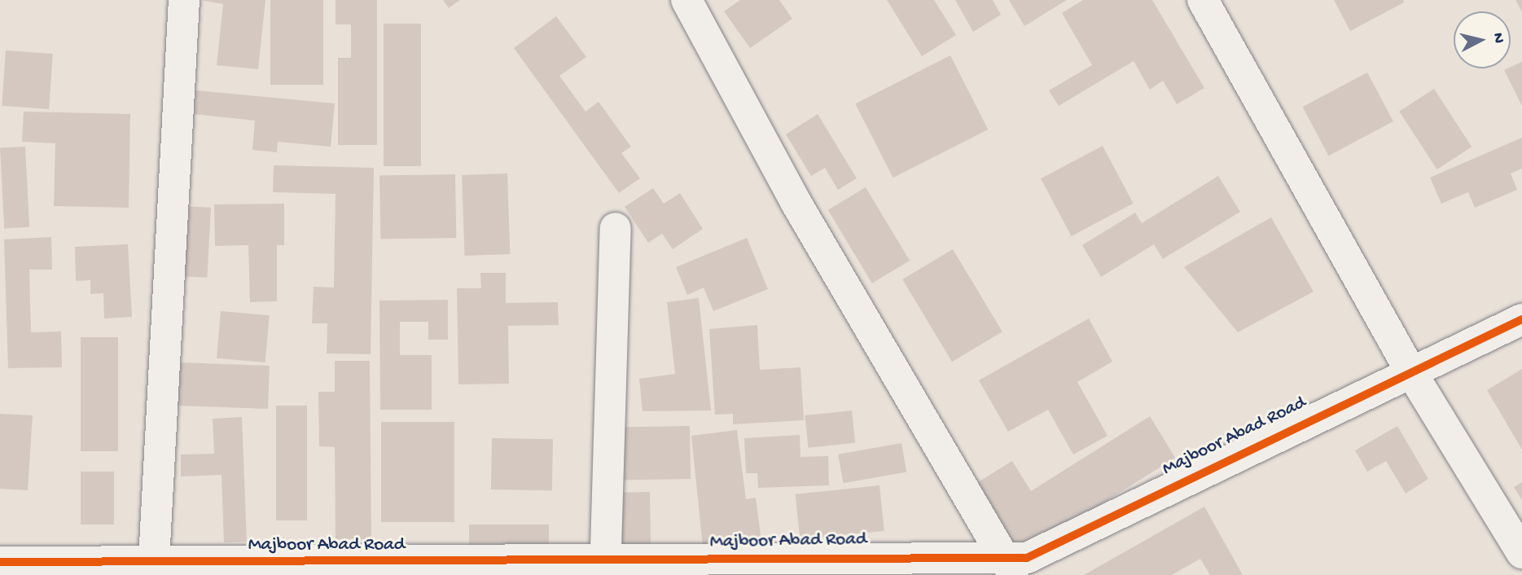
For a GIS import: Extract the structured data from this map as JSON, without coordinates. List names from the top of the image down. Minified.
{"streets":{"street":["Majboor Abad Road"]},"north":"right"}
